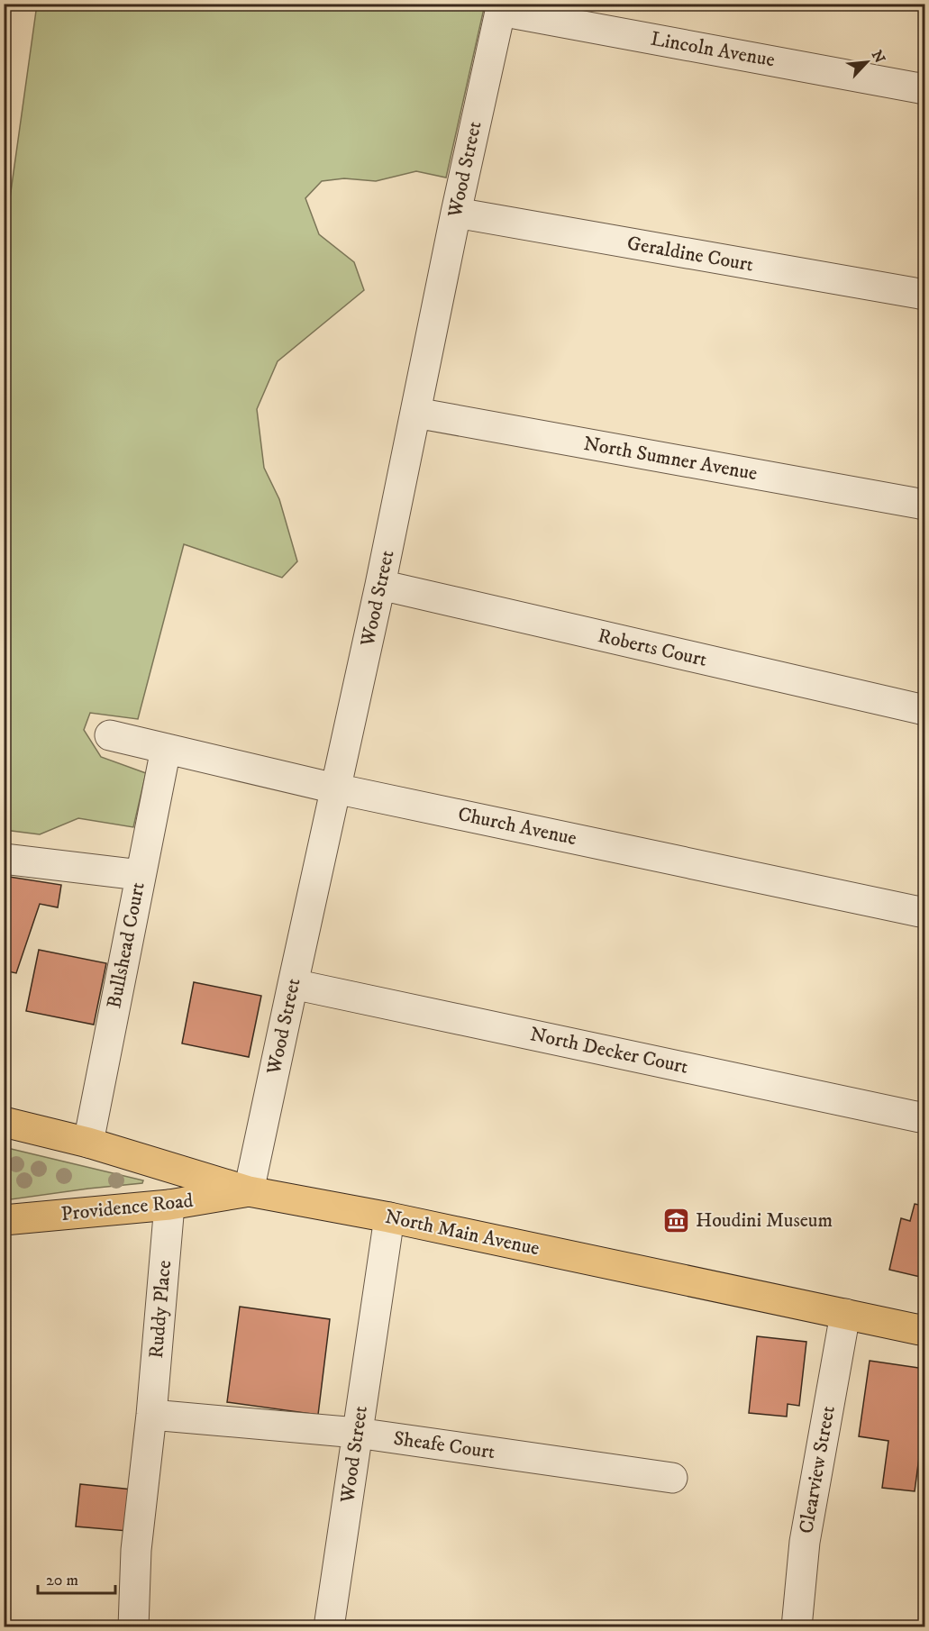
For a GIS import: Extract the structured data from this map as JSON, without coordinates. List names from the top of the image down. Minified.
{"streets":{"main road":["Providence Road","North Main Avenue"],"street":["Lincoln Avenue","Wood Street","Geraldine Court","North Sumner Avenue","Roberts Court","Church Avenue","Bullshead Court","North Decker Court","Ruddy Place","Sheafe Court","Clearview Street"]},"crossings":[["Lincoln Avenue","Wood Street"],["Wood Street","Geraldine Court"],["Wood Street","North Sumner Avenue"],["Wood Street","Roberts Court"],["Wood Street","Church Avenue"],["Wood Street","North Decker Court"],["Wood Street","Providence Road"],["Wood Street","North Main Avenue"],["Wood Street","Sheafe Court"],["Church Avenue","Bullshead Court"],["Bullshead Court","North Main Avenue"],["Providence Road","North Main Avenue"],["Providence Road","Ruddy Place"],["North Main Avenue","Clearview Street"],["Ruddy Place","Sheafe Court"]],"places":{"museum":["Houdini Museum"]},"scale_bar":"20 m","north":"top right"}
